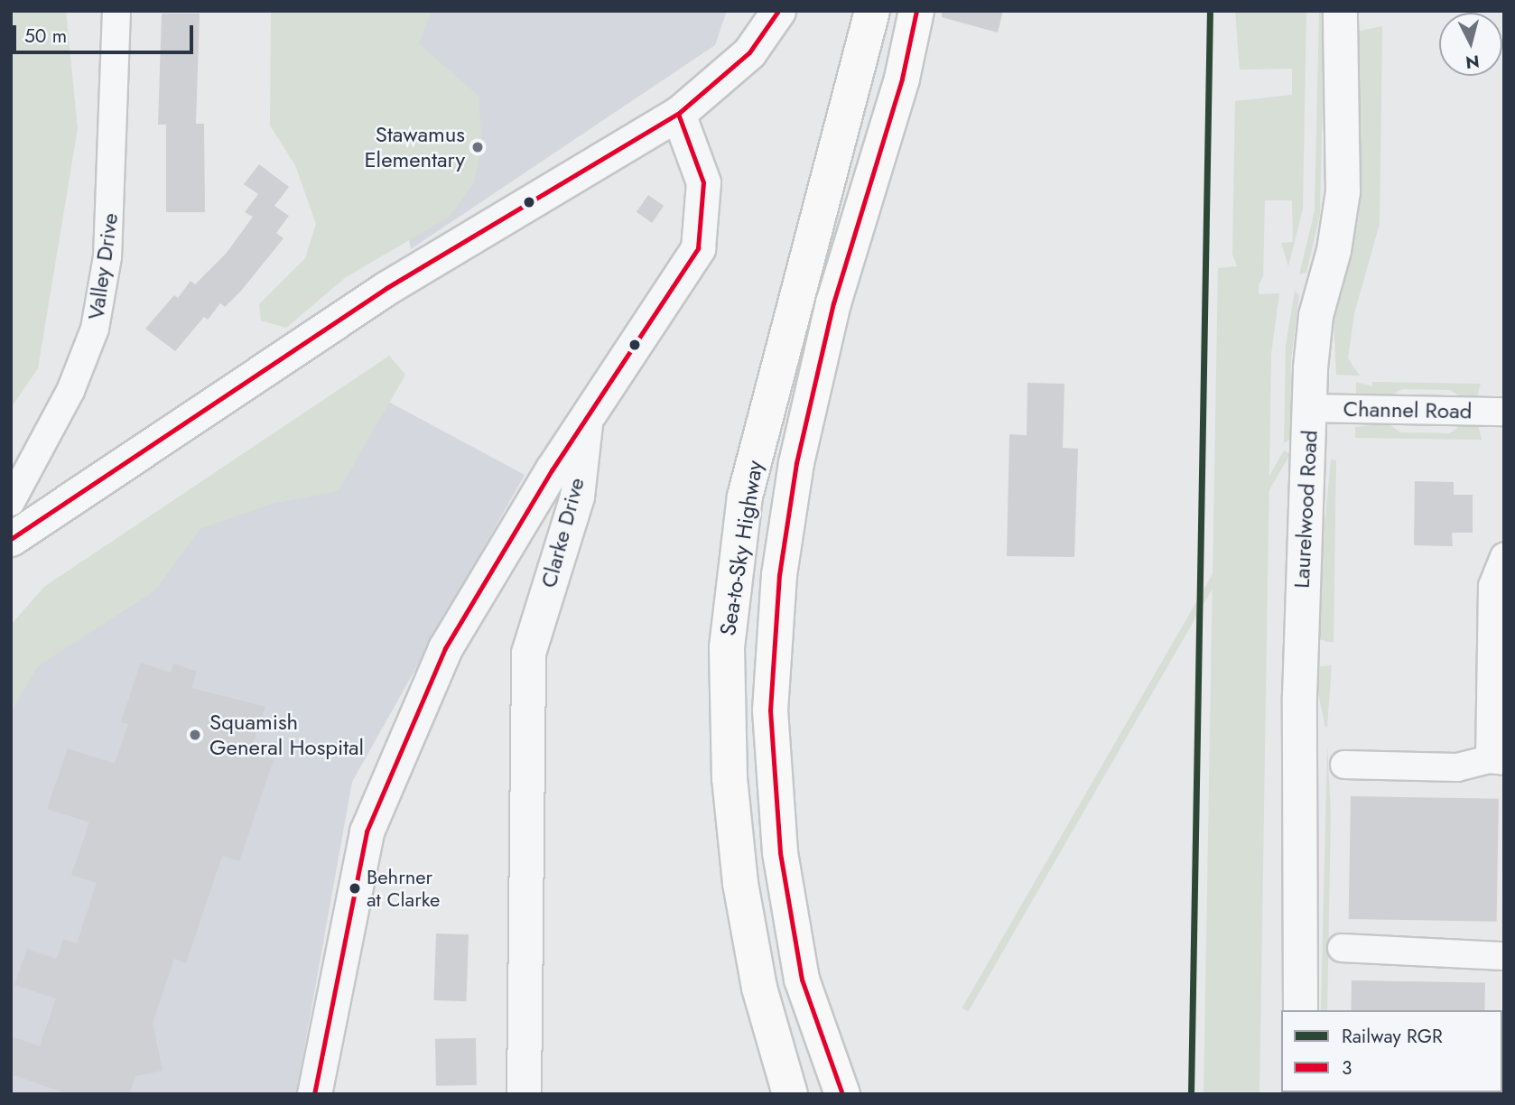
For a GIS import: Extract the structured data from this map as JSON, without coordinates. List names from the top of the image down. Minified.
{"streets":{"highway":["Sea-to-Sky Highway"],"street":["Valley Drive","Channel Road","Laurelwood Road","Clarke Drive"]},"crossings":[["Channel Road","Laurelwood Road"]],"places":["Stawamus Elementary","Squamish General Hospital","Behrner at Clarke"],"lines":["rail line RGR","transit line 3"],"legend":["Railway RGR","3"],"scale_bar":"50 m","north":"bottom"}
